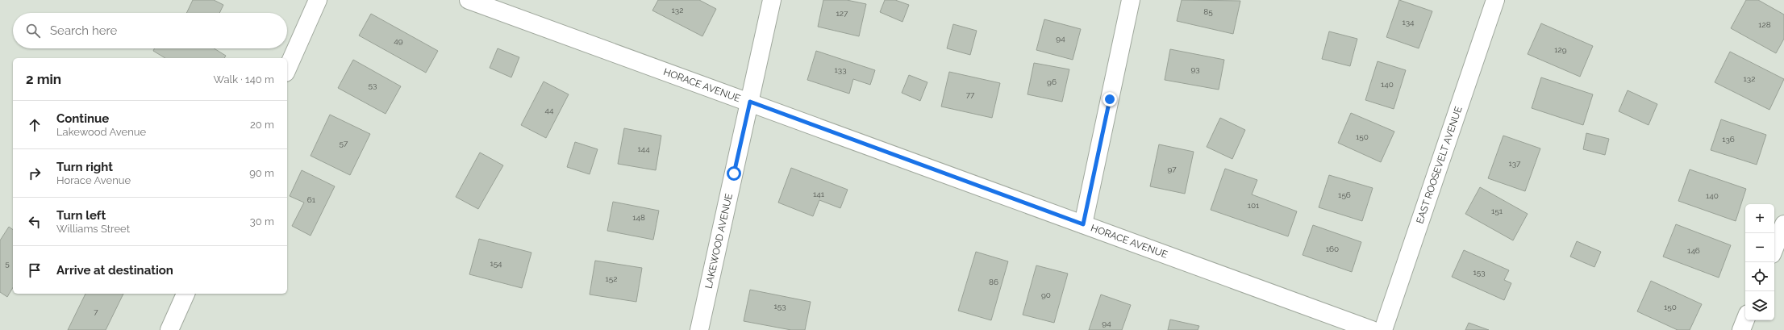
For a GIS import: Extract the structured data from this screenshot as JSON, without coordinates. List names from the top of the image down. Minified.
{"streets":{"street":["HORACE AVENUE","EAST ROOSEVELT AVENUE","LAKEWOOD AVENUE"]},"crossings":[["HORACE AVENUE","LAKEWOOD AVENUE"]],"house_numbers":["132","85","127","134","128","94","49","129","93","133","132","96","140","53","77","44","150","136","57","144","137","97","141","156","140","61","101","151","148","160","146","5","154","153","152","86","90","153","150","7","94"],"page":{"search":"Search here","heading":["2 min","Walk · 140 m"],"list":[["Continue","Lakewood Avenue","20 m"],["Turn right","Horace Avenue","90 m"],["Turn left","Williams Street","30 m"],"Arrive at destination"],"map_buttons":["+","−"]}}
